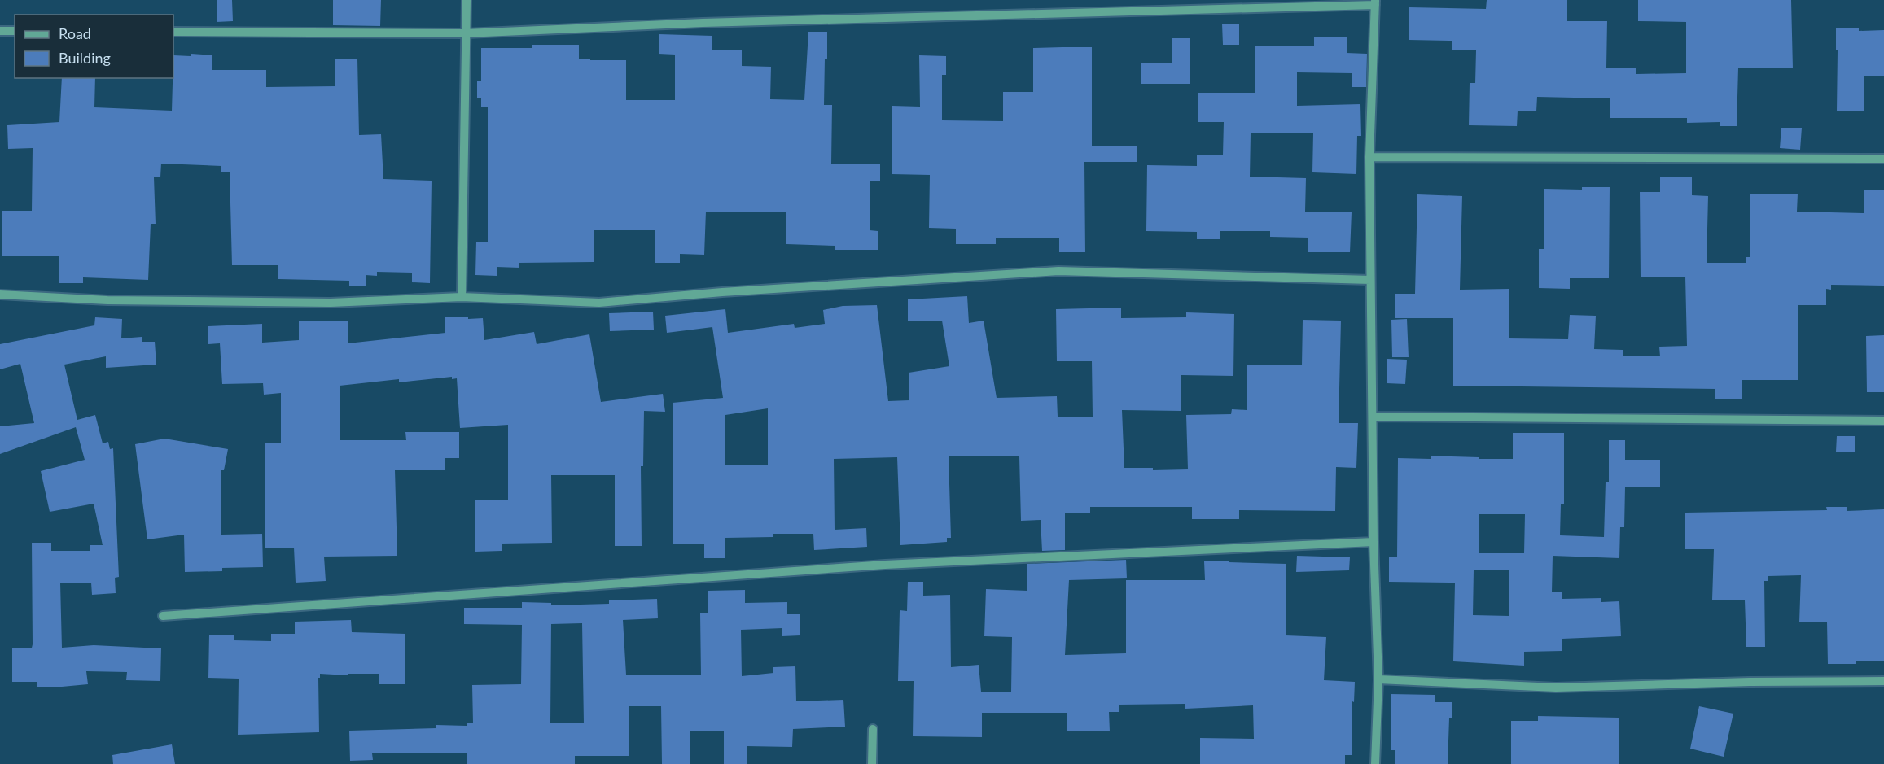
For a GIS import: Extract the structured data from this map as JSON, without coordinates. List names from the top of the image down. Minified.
{"legend":["Road","Building"]}
